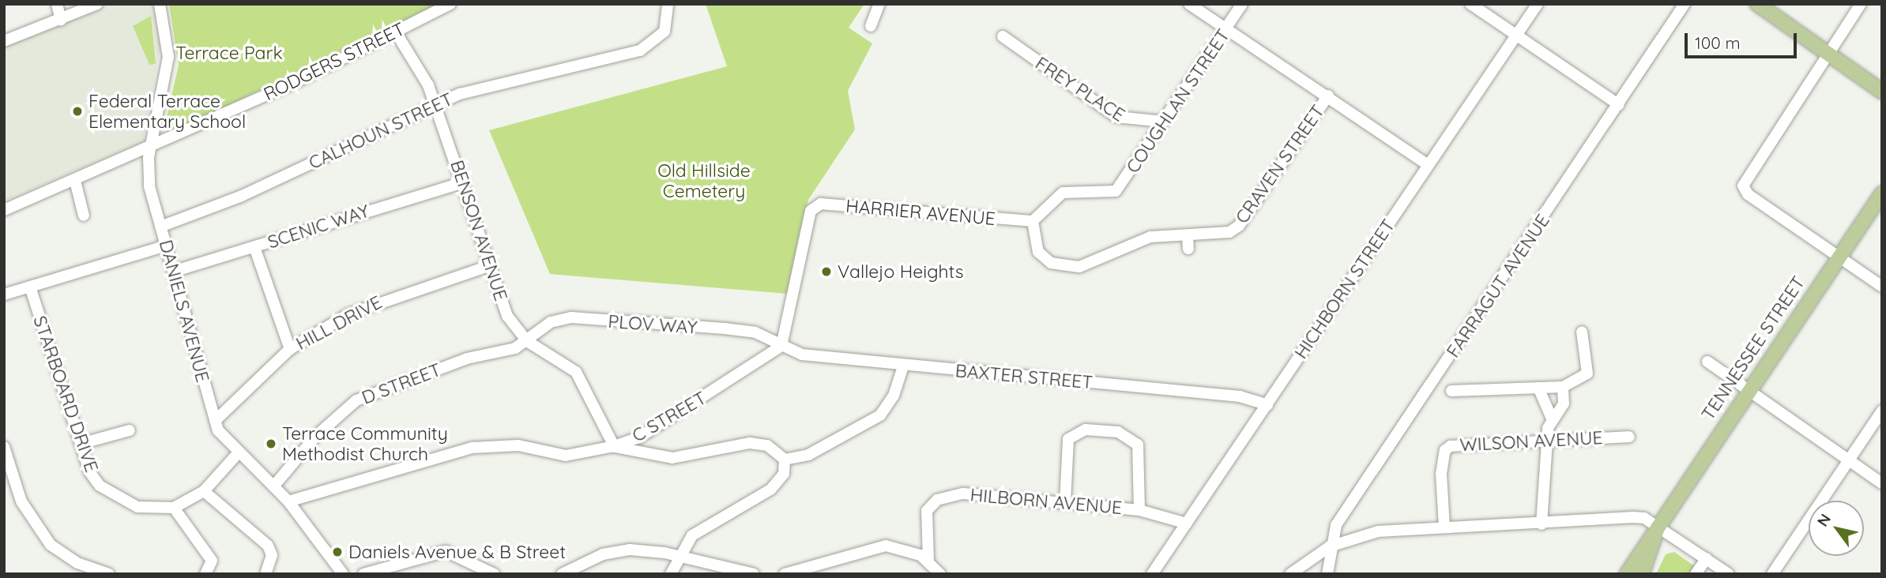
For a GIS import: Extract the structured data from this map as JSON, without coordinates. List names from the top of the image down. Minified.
{"streets":{"main road":["TENNESSEE STREET"],"street":["RODGERS STREET","FREY PLACE","COUGHLAN STREET","CALHOUN STREET","CRAVEN STREET","HARRIER AVENUE","SCENIC WAY","BENSON AVENUE","FARRAGUT AVENUE","HICHBORN STREET","DANIELS AVENUE","HILL DRIVE","PLOV WAY","BAXTER STREET","D STREET","STARBOARD DRIVE","C STREET","WILSON AVENUE","HILBORN AVENUE"]},"crossings":[["RODGERS STREET","BENSON AVENUE"],["RODGERS STREET","DANIELS AVENUE"],["FREY PLACE","COUGHLAN STREET"],["COUGHLAN STREET","CRAVEN STREET"],["COUGHLAN STREET","HARRIER AVENUE"],["CALHOUN STREET","BENSON AVENUE"],["CALHOUN STREET","DANIELS AVENUE"],["CRAVEN STREET","HARRIER AVENUE"],["HARRIER AVENUE","PLOV WAY"],["HARRIER AVENUE","BAXTER STREET"],["HARRIER AVENUE","C STREET"],["SCENIC WAY","BENSON AVENUE"],["SCENIC WAY","DANIELS AVENUE"],["BENSON AVENUE","HILL DRIVE"],["BENSON AVENUE","PLOV WAY"],["BENSON AVENUE","D STREET"],["BENSON AVENUE","C STREET"],["HICHBORN STREET","BAXTER STREET"],["HICHBORN STREET","HILBORN AVENUE"],["DANIELS AVENUE","HILL DRIVE"],["DANIELS AVENUE","D STREET"],["DANIELS AVENUE","C STREET"],["PLOV WAY","BAXTER STREET"],["PLOV WAY","D STREET"],["PLOV WAY","C STREET"],["BAXTER STREET","C STREET"]],"parks":["Terrace Park","Old Hillside Cemetery"],"places":["Federal Terrace Elementary School","Vallejo Heights","Terrace Community Methodist Church","Daniels Avenue & B Street"],"scale_bar":"100 m","north":"top left"}
